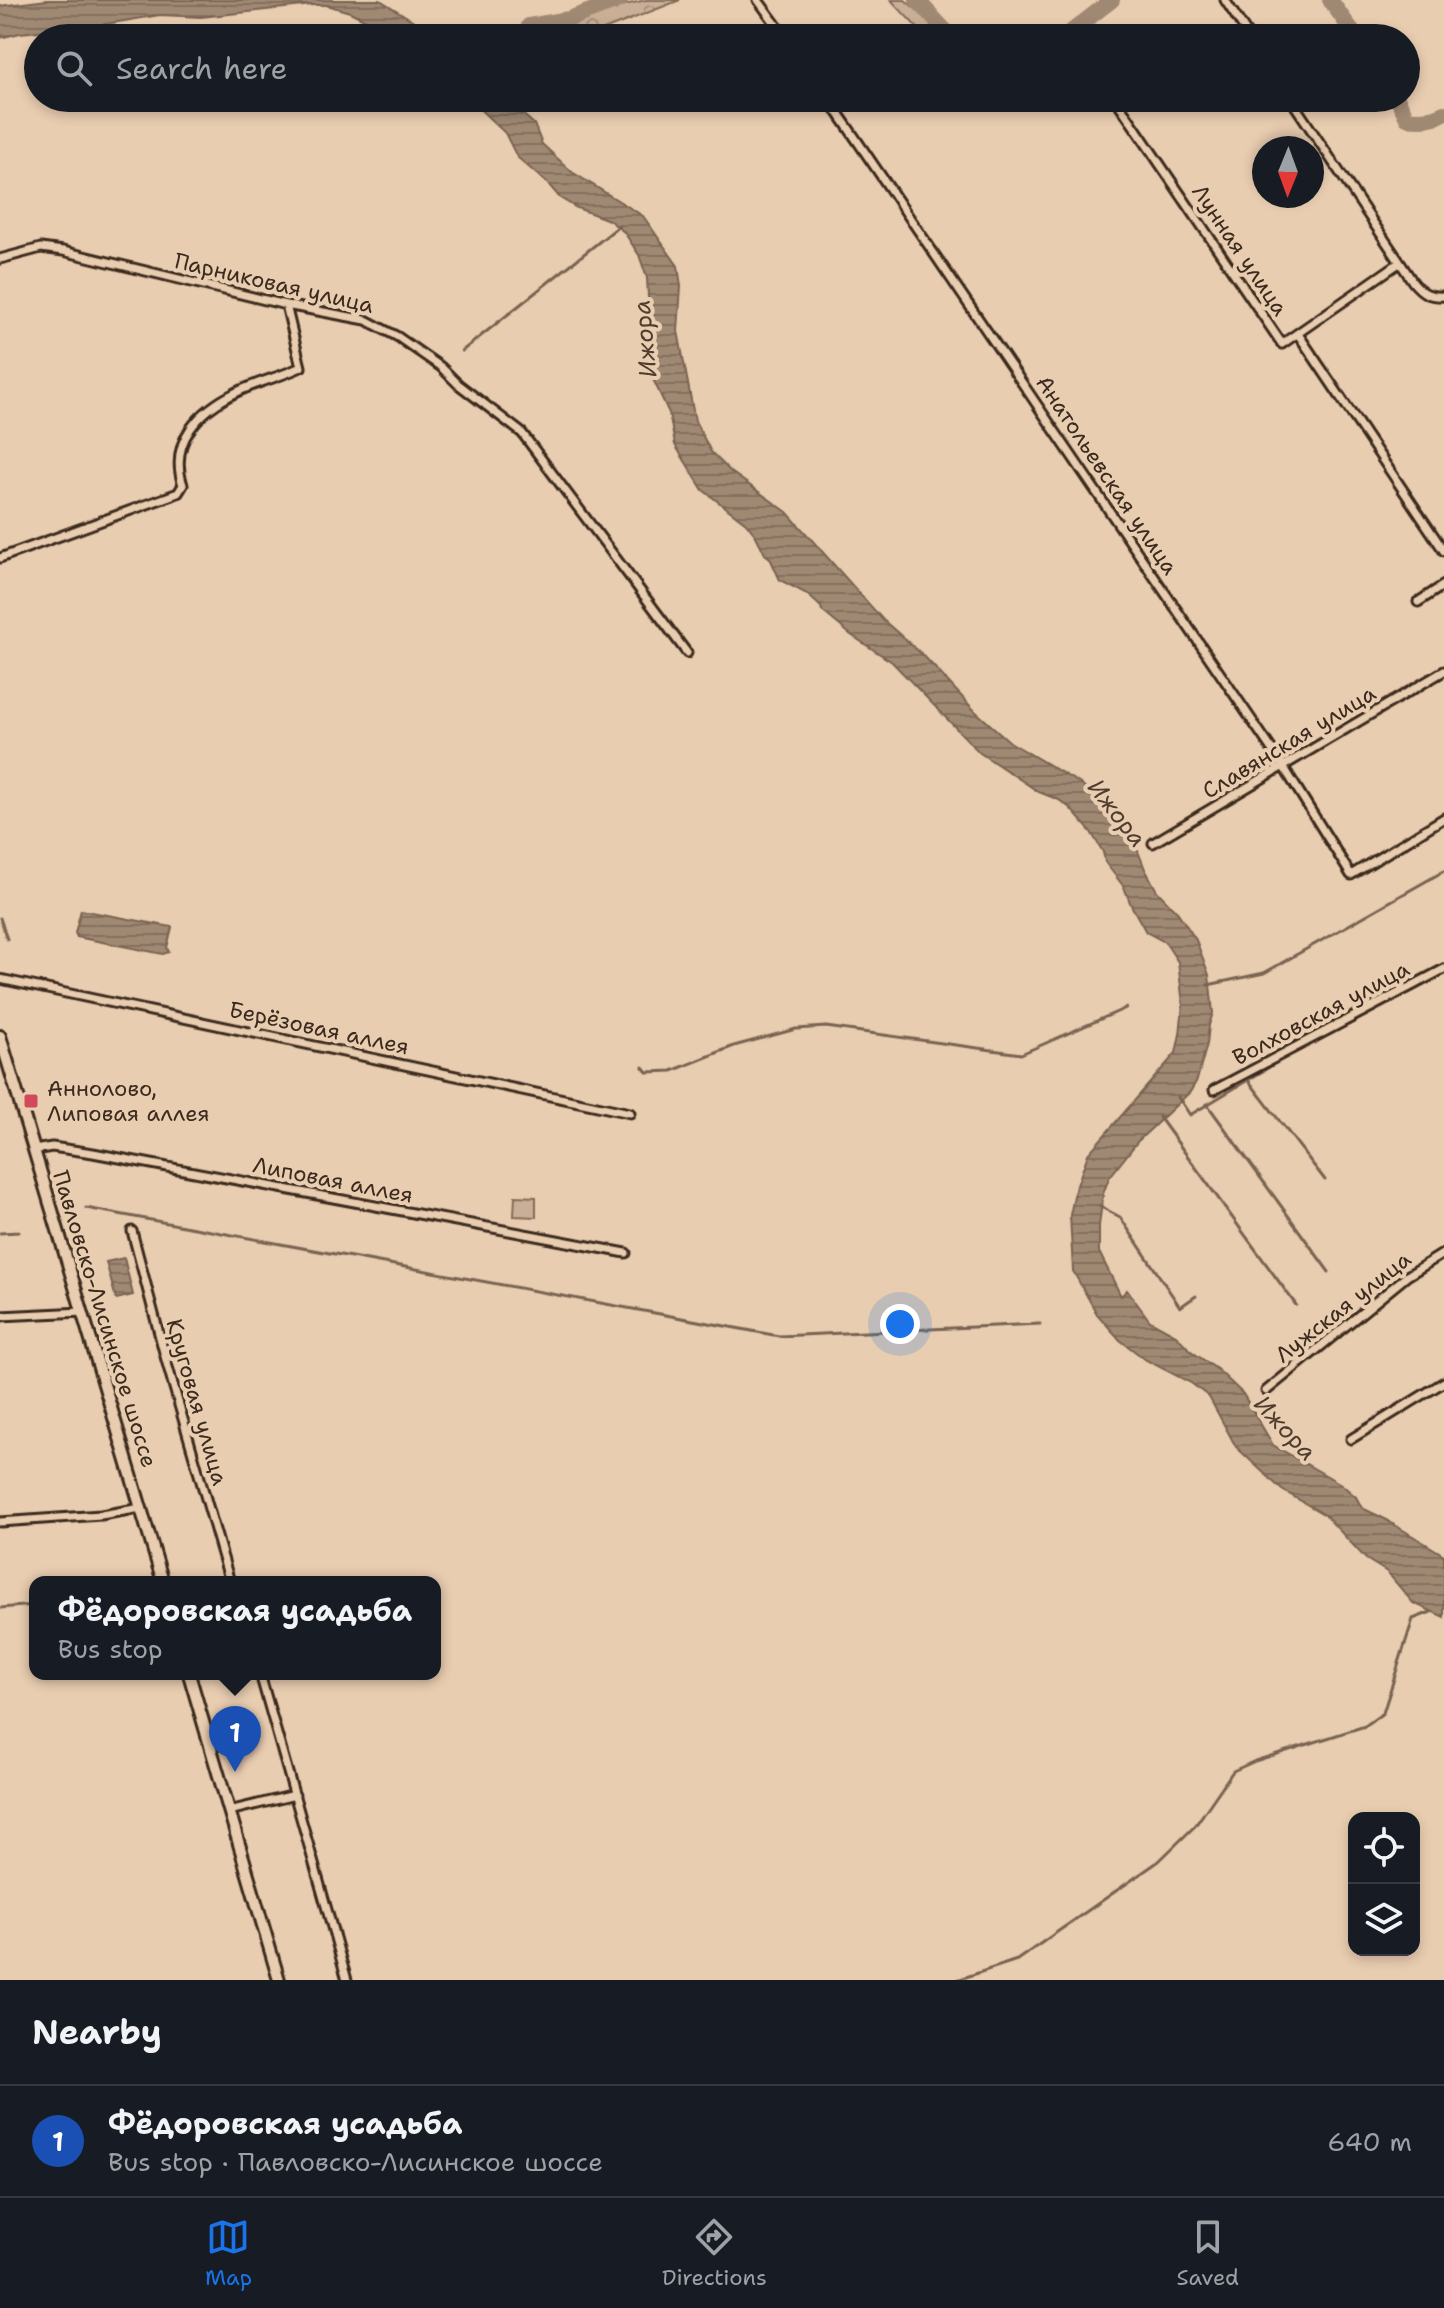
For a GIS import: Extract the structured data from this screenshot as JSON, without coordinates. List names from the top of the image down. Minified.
{"streets":{"main road":["Павловско-Лисинское шоссе"],"street":["Лунная улица","Парниковая улица","Анатольевская улица","Славянская улица","Волховская улица","Берёзовая аллея","Липовая аллея","Лужская улица","Круговая улица"]},"crossings":[["Анатольевская улица","Славянская улица"],["Липовая аллея","Павловско-Лисинское шоссе"]],"water":["Ижора"],"places":{"transit":["Аннолово, Липовая аллея"]},"north":"bottom","page":{"search":"Search here","popup":["Фёдоровская усадьба","Bus stop"],"pins":"1","heading":"Nearby","list":[{"mark":"1","name":"Фёдоровская усадьба","note":"Bus stop · Павловско-Лисинское шоссе","value":"640 m"}],"nav":["Map","Directions","Saved"]}}
